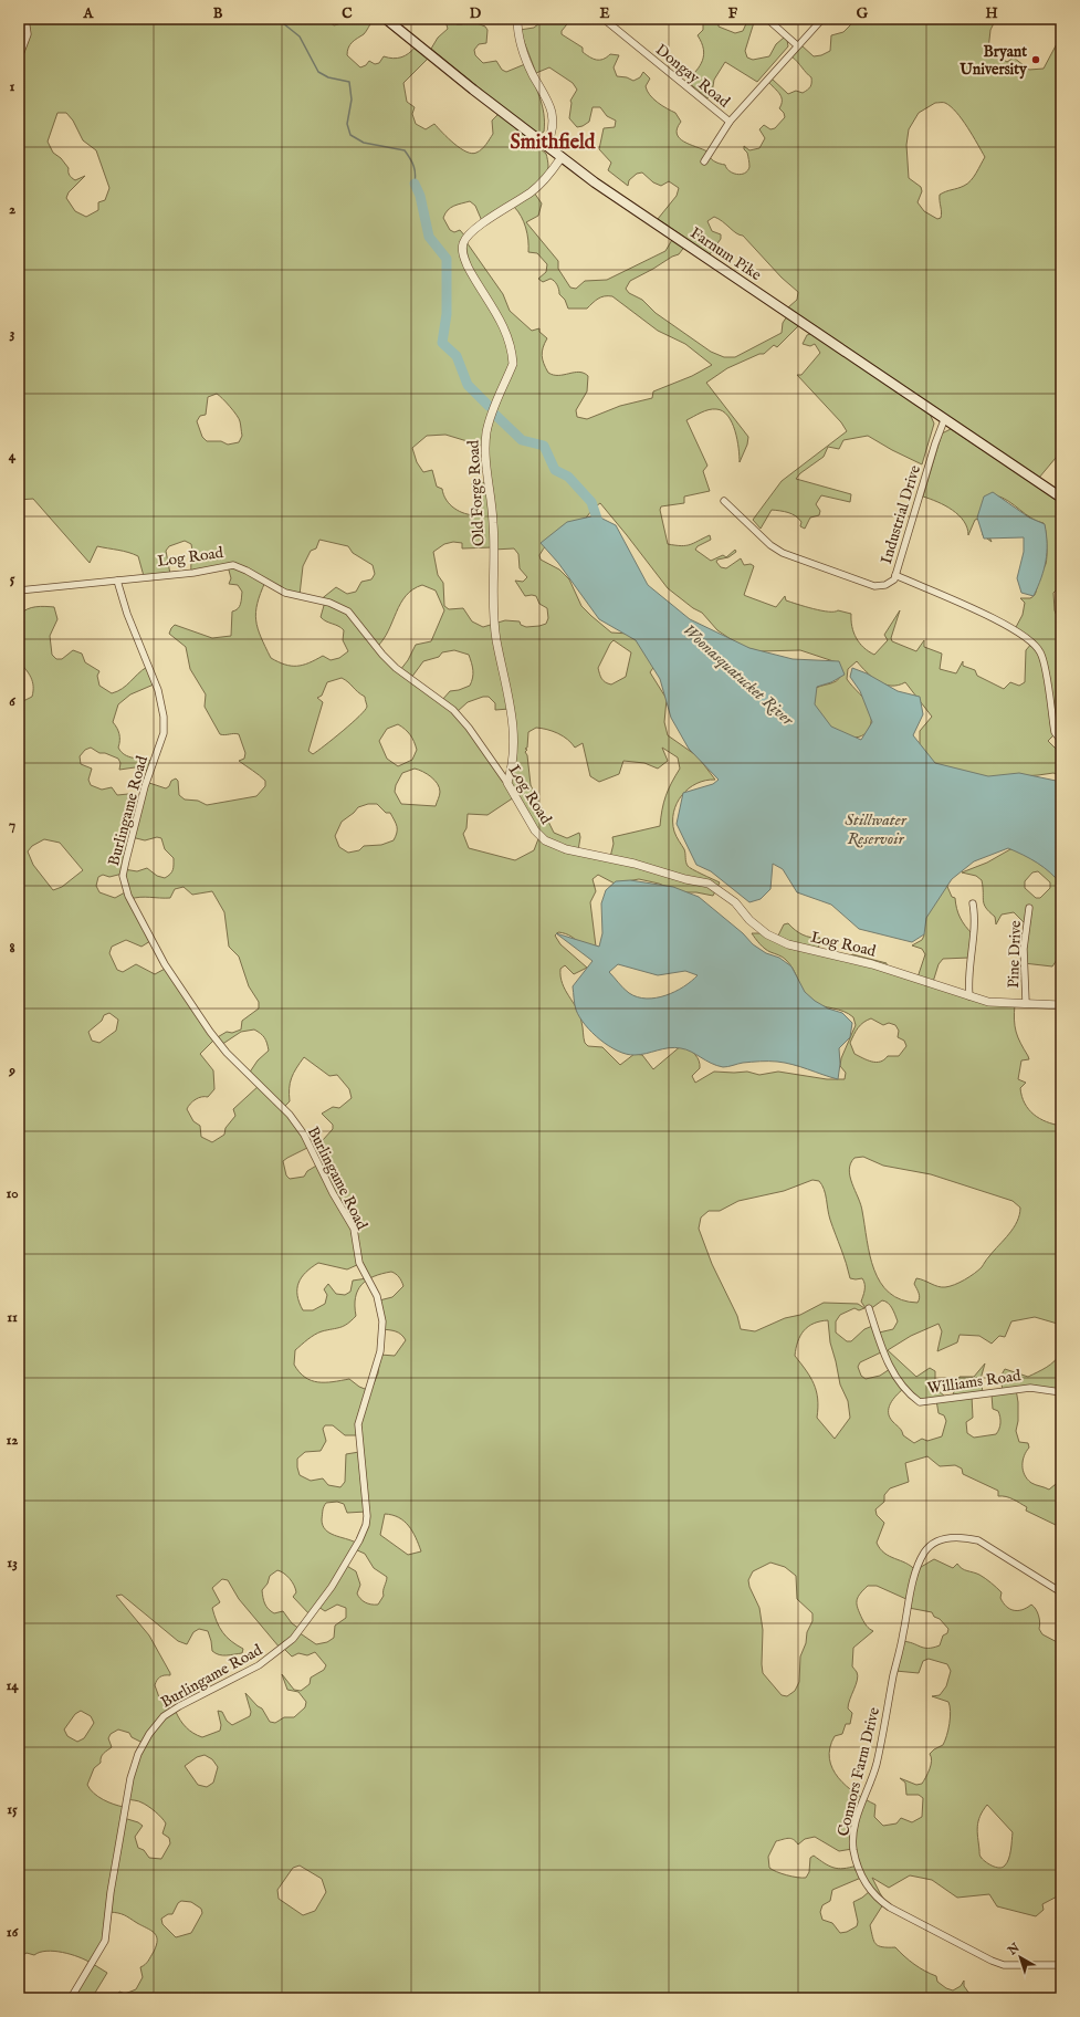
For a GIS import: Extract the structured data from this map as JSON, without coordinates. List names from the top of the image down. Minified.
{"streets":{"main road":["Farnum Pike"],"street":["Dongay Road","Old Forge Road","Industrial Drive","Log Road","Burlingame Road","Pine Drive","Williams Road","Connors Farm Drive"]},"crossings":[["Farnum Pike","Old Forge Road"],["Farnum Pike","Industrial Drive"],["Old Forge Road","Log Road"],["Log Road","Burlingame Road"],["Log Road","Pine Drive"]],"districts":["Smithfield"],"water":["Woonasquatucket River","Stillwater Reservoir"],"places":["Bryant University"],"north":"top left","grid":{"columns":["A","B","C","D","E","F","G","H"],"rows":["1","2","3","4","5","6","7","8","9","10","11","12","13","14","15","16"]}}
